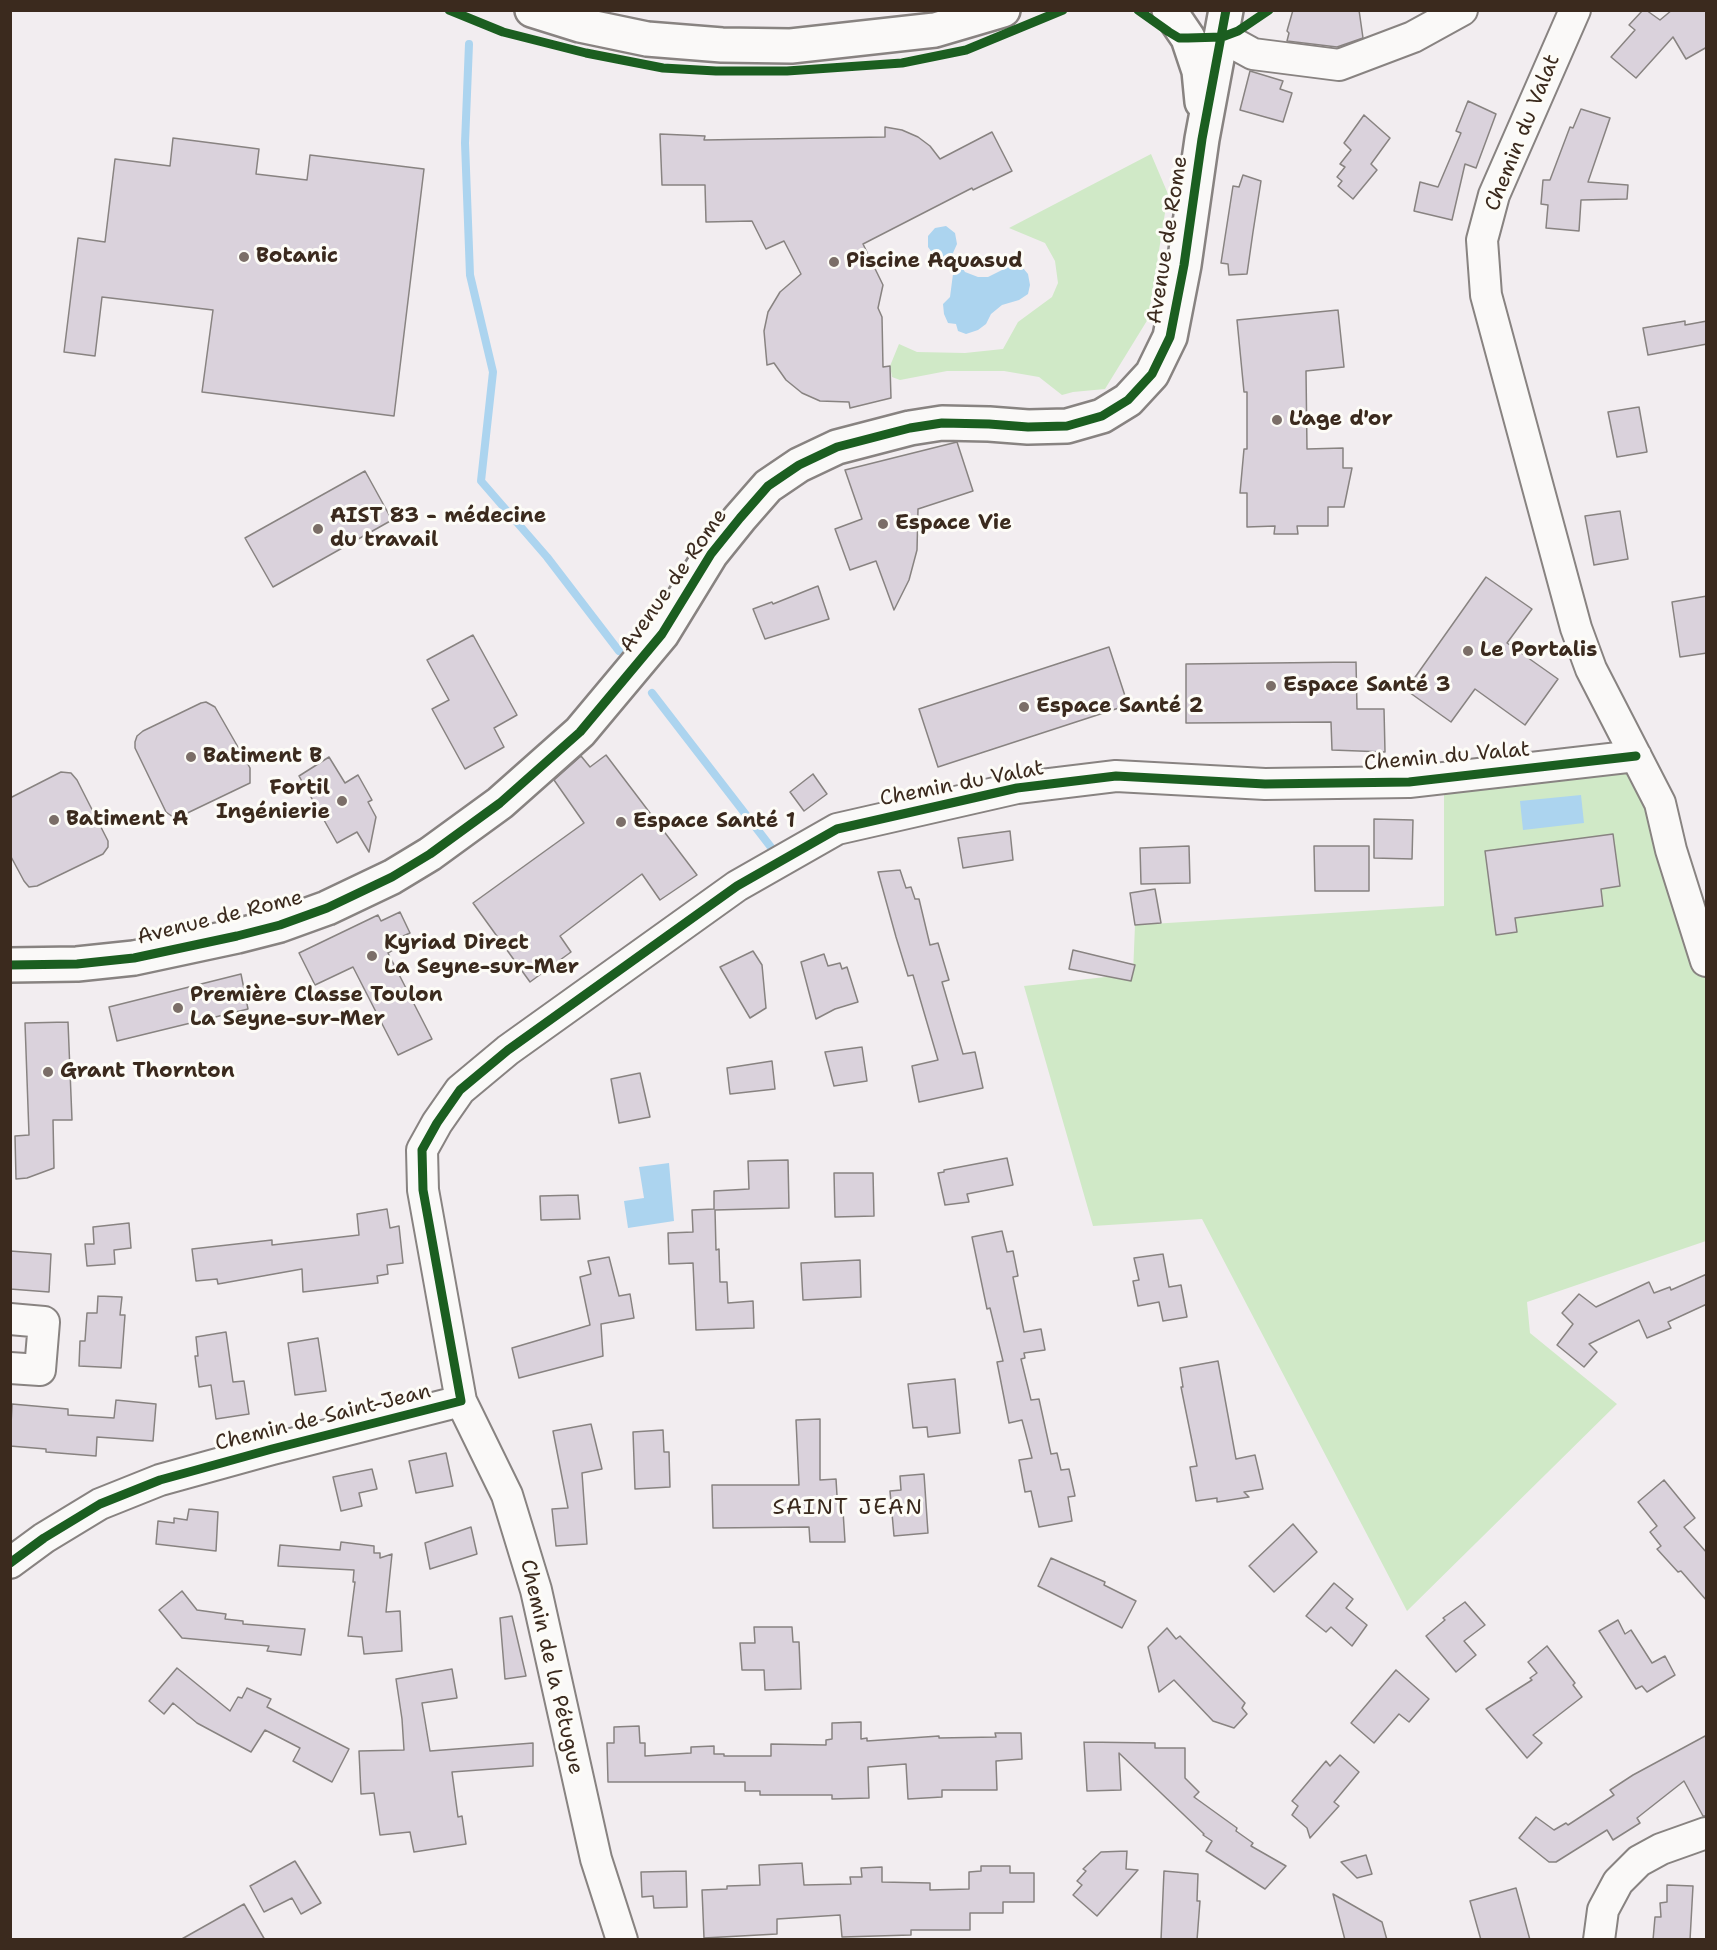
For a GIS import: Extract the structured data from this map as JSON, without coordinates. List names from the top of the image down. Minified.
{"streets":{"street":["Chemin du Valat","Avenue de Rome","Chemin de Saint-Jean","Chemin de la Pétugue"]},"crossings":[["Chemin du Valat","Chemin de Saint-Jean"],["Chemin de Saint-Jean","Chemin de la Pétugue"]],"districts":["SAINT JEAN"],"places":["Botanic","Piscine Aquasud","L'age d'or","Espace Vie","AIST 83 - médecine du travail","Le Portalis","Espace Santé 3","Espace Santé 2","Batiment B","Fortil Ingénierie","Batiment A","Espace Santé 1","Kyriad Direct La Seyne-sur-Mer","Première Classe Toulon La Seyne-sur-Mer","Grant Thornton"]}
